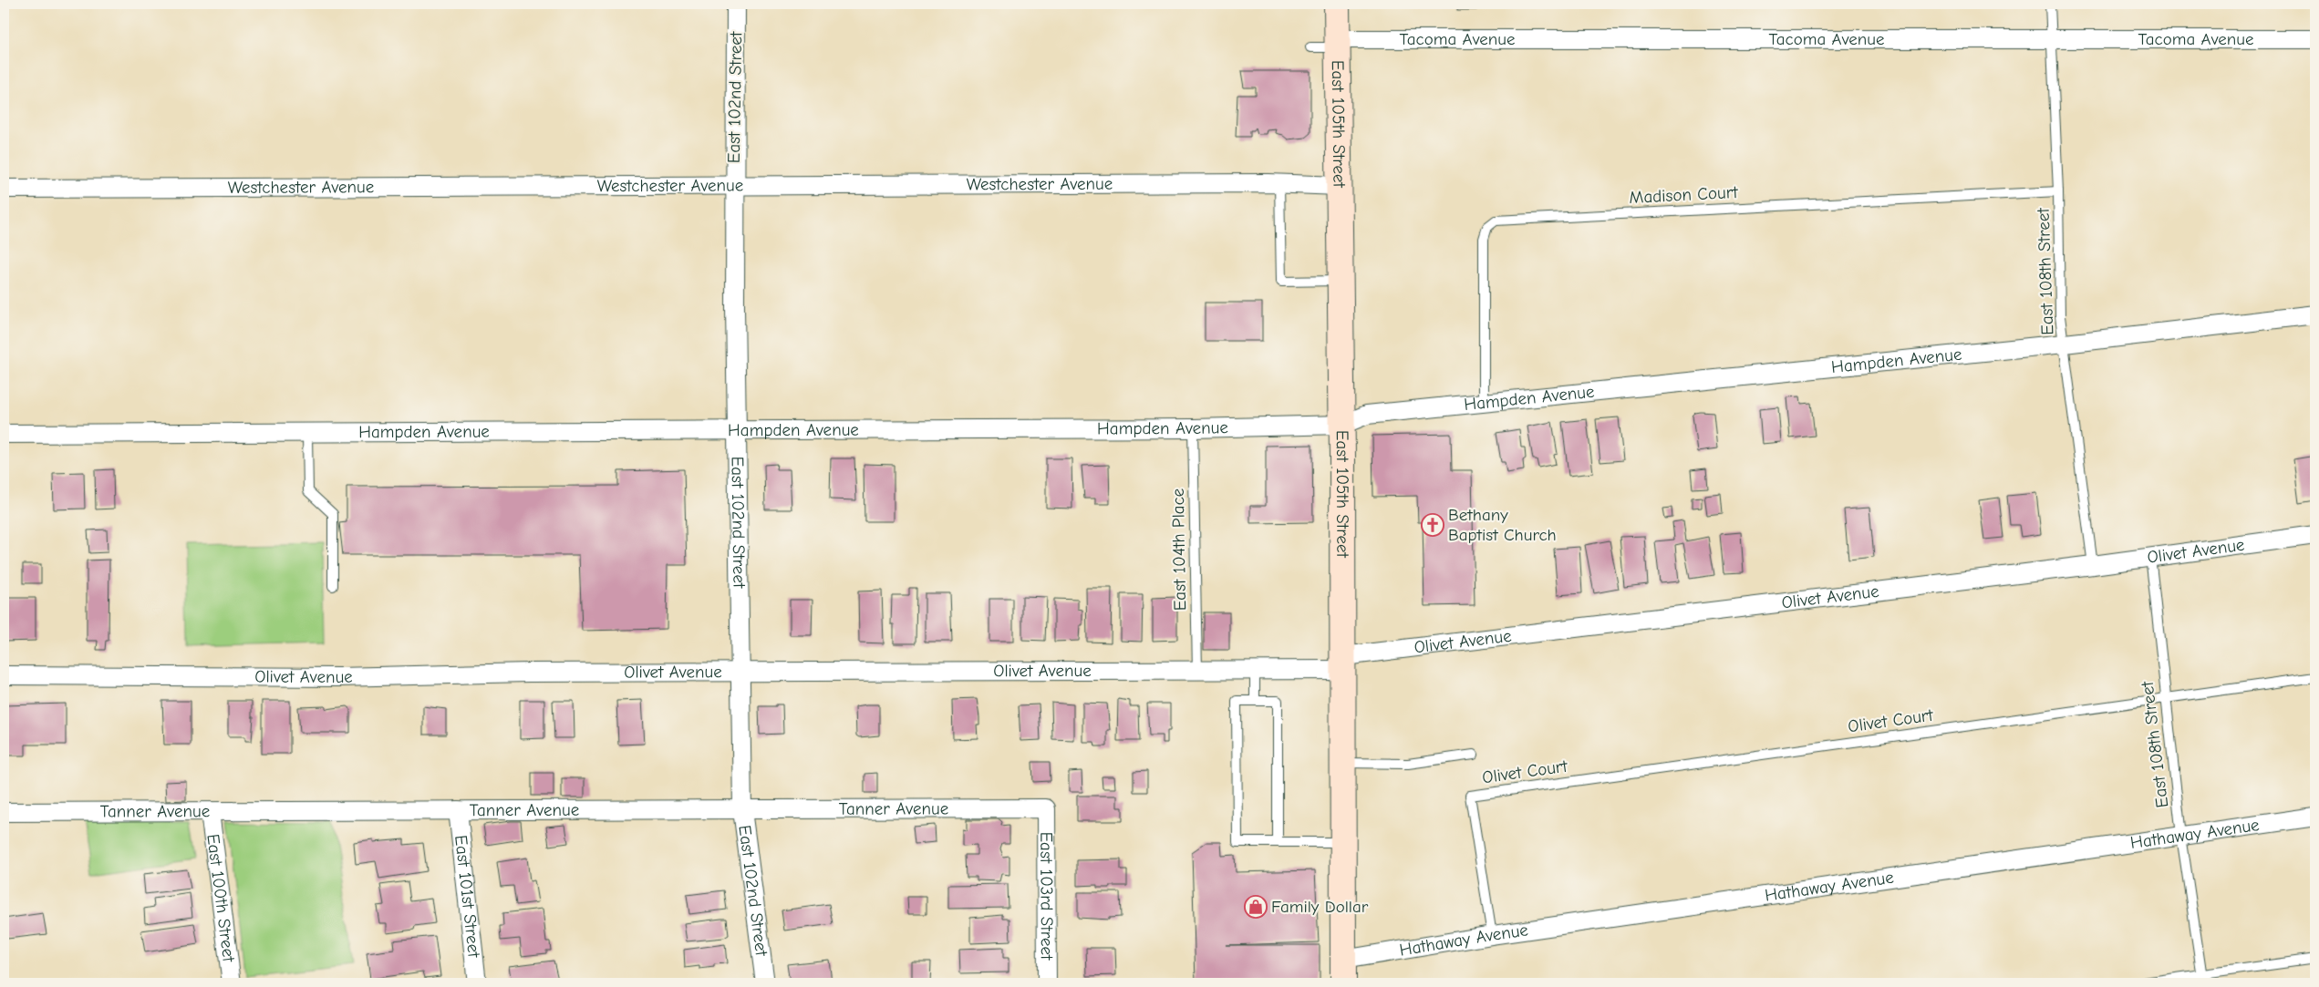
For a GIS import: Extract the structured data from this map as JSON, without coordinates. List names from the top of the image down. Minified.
{"streets":{"main road":["East 105th Street"],"street":["Tacoma Avenue","East 102nd Street","Westchester Avenue","Hampden Avenue","Olivet Avenue","Tanner Avenue","Hathaway Avenue","East 103rd Street","East 101st Street","East 100th Street"],"lane":["Madison Court","East 108th Street","East 104th Place","Olivet Court"]},"crossings":[["Tacoma Avenue","East 105th Street"],["Tacoma Avenue","East 108th Street"],["East 102nd Street","Westchester Avenue"],["East 102nd Street","Hampden Avenue"],["East 102nd Street","Olivet Avenue"],["East 102nd Street","Tanner Avenue"],["East 105th Street","Westchester Avenue"],["East 105th Street","Hampden Avenue"],["East 105th Street","Olivet Avenue"],["East 105th Street","Hathaway Avenue"],["Madison Court","East 108th Street"],["Madison Court","Hampden Avenue"],["East 108th Street","Hampden Avenue"],["East 108th Street","Olivet Avenue"],["East 108th Street","Olivet Court"],["East 108th Street","Hathaway Avenue"],["Hampden Avenue","East 104th Place"],["East 104th Place","Olivet Avenue"],["Olivet Court","Hathaway Avenue"],["Tanner Avenue","East 103rd Street"],["Tanner Avenue","East 101st Street"],["Tanner Avenue","East 100th Street"]],"places":{"church":["Bethany Baptist Church"],"shop":["Family Dollar"]}}
